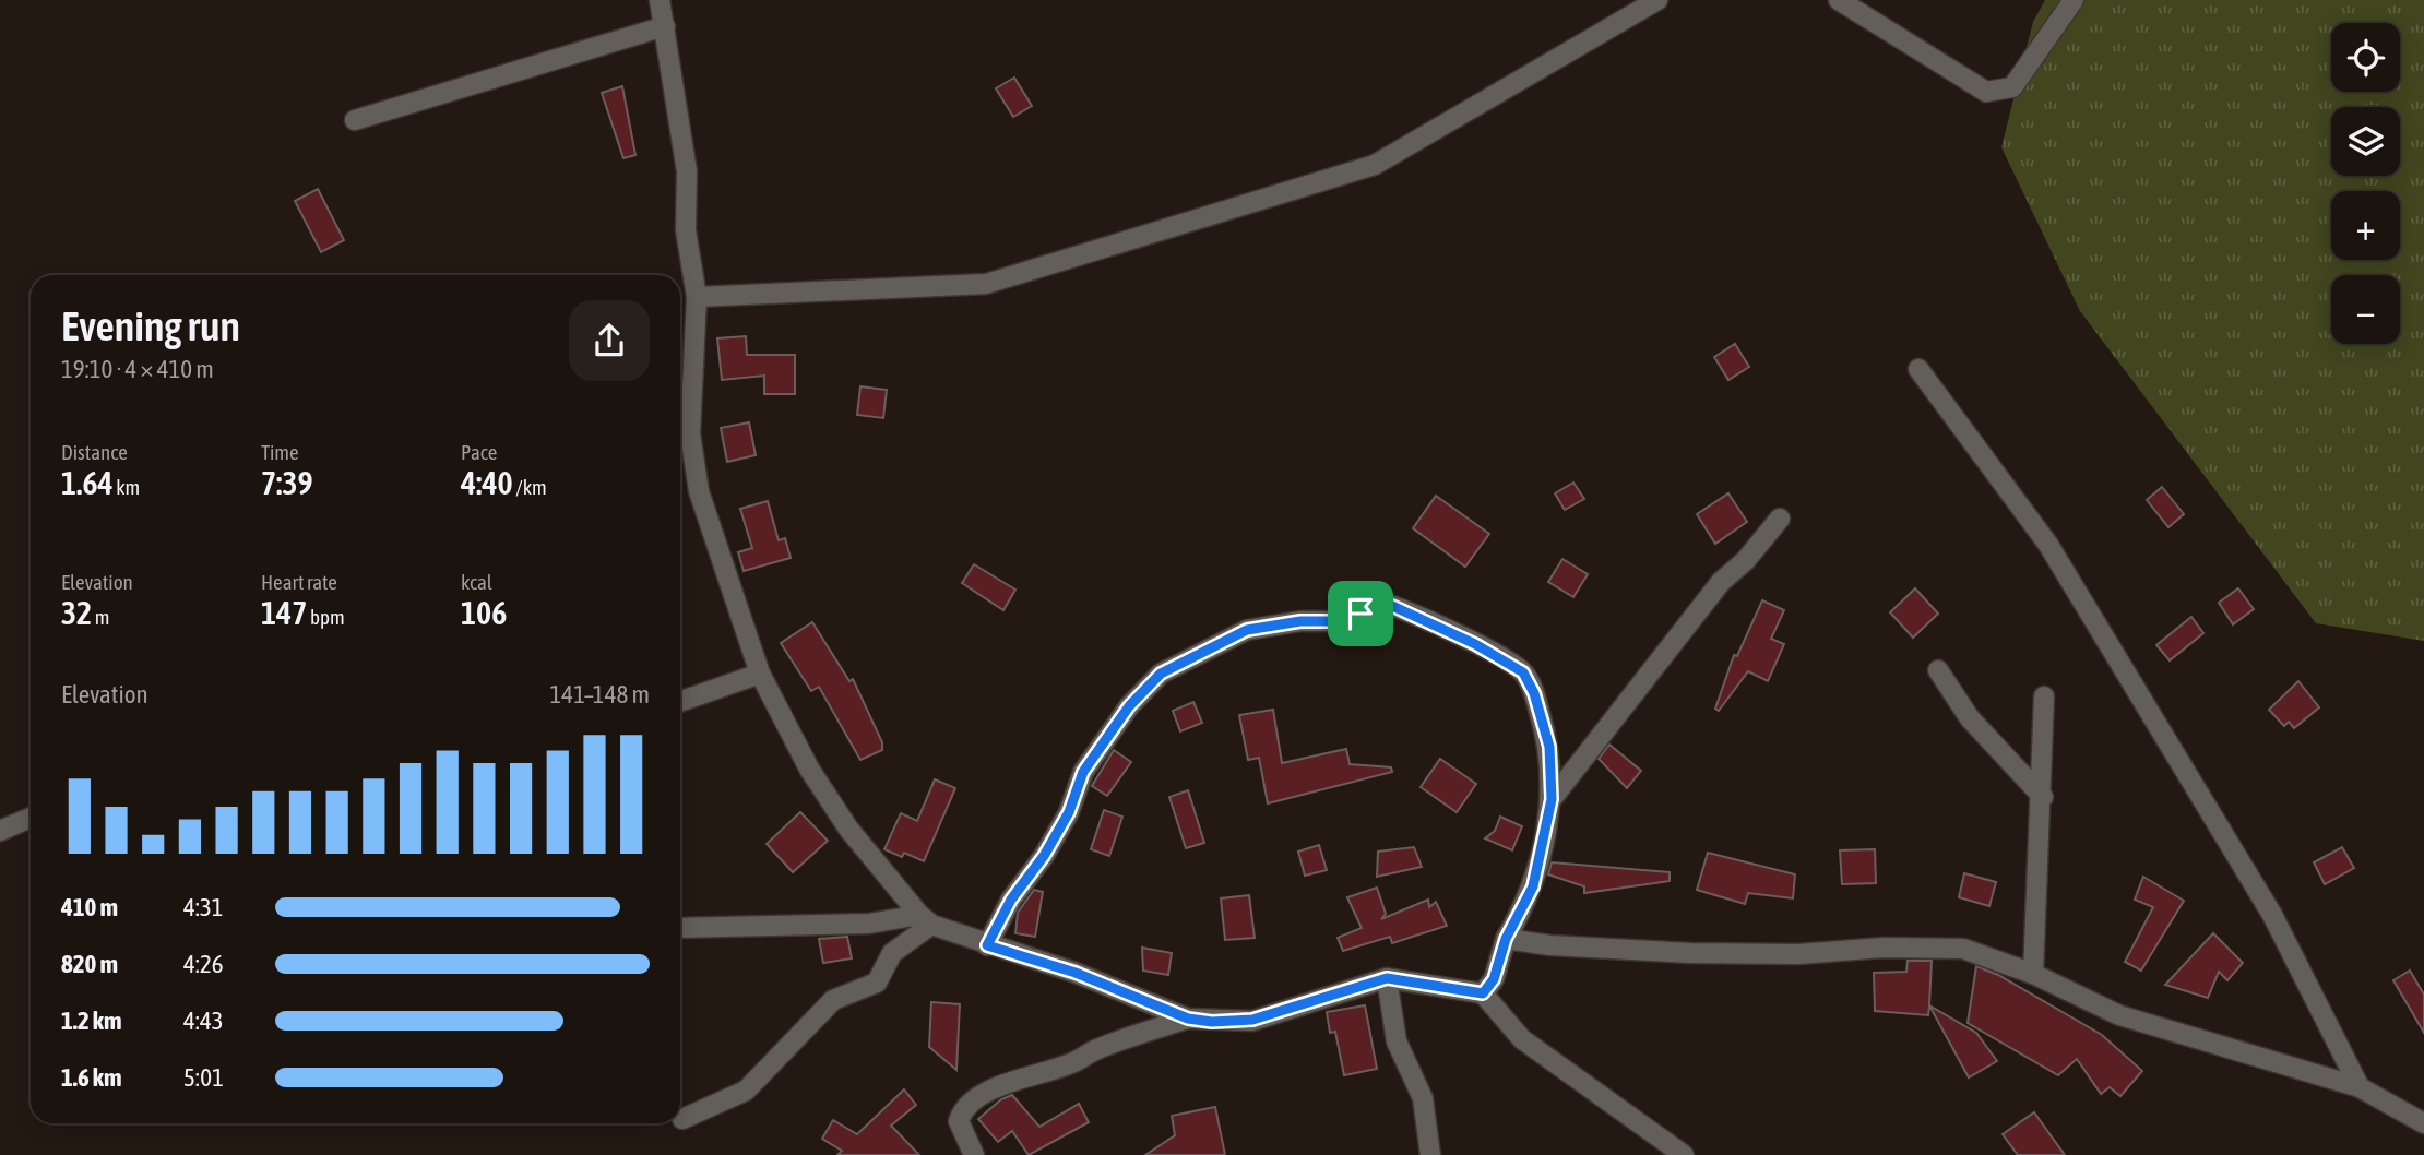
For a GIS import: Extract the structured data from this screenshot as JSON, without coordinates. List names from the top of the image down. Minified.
{"page":{"map_buttons":["+","−"],"heading":["Evening run","19:10 · 4 × 410 m"],"stats":[["Distance","1.64 km"],["Time","7:39"],["Pace","4:40 /km"],["Elevation","32 m"],["Heart rate","147 bpm"],["kcal","106"]],"chart":["Elevation","141–148 m"],"list":[{"name":"410 m","note":"4:31"},{"name":"820 m","note":"4:26"},{"name":"1.2 km","note":"4:43"},{"name":"1.6 km","note":"5:01"}]}}
